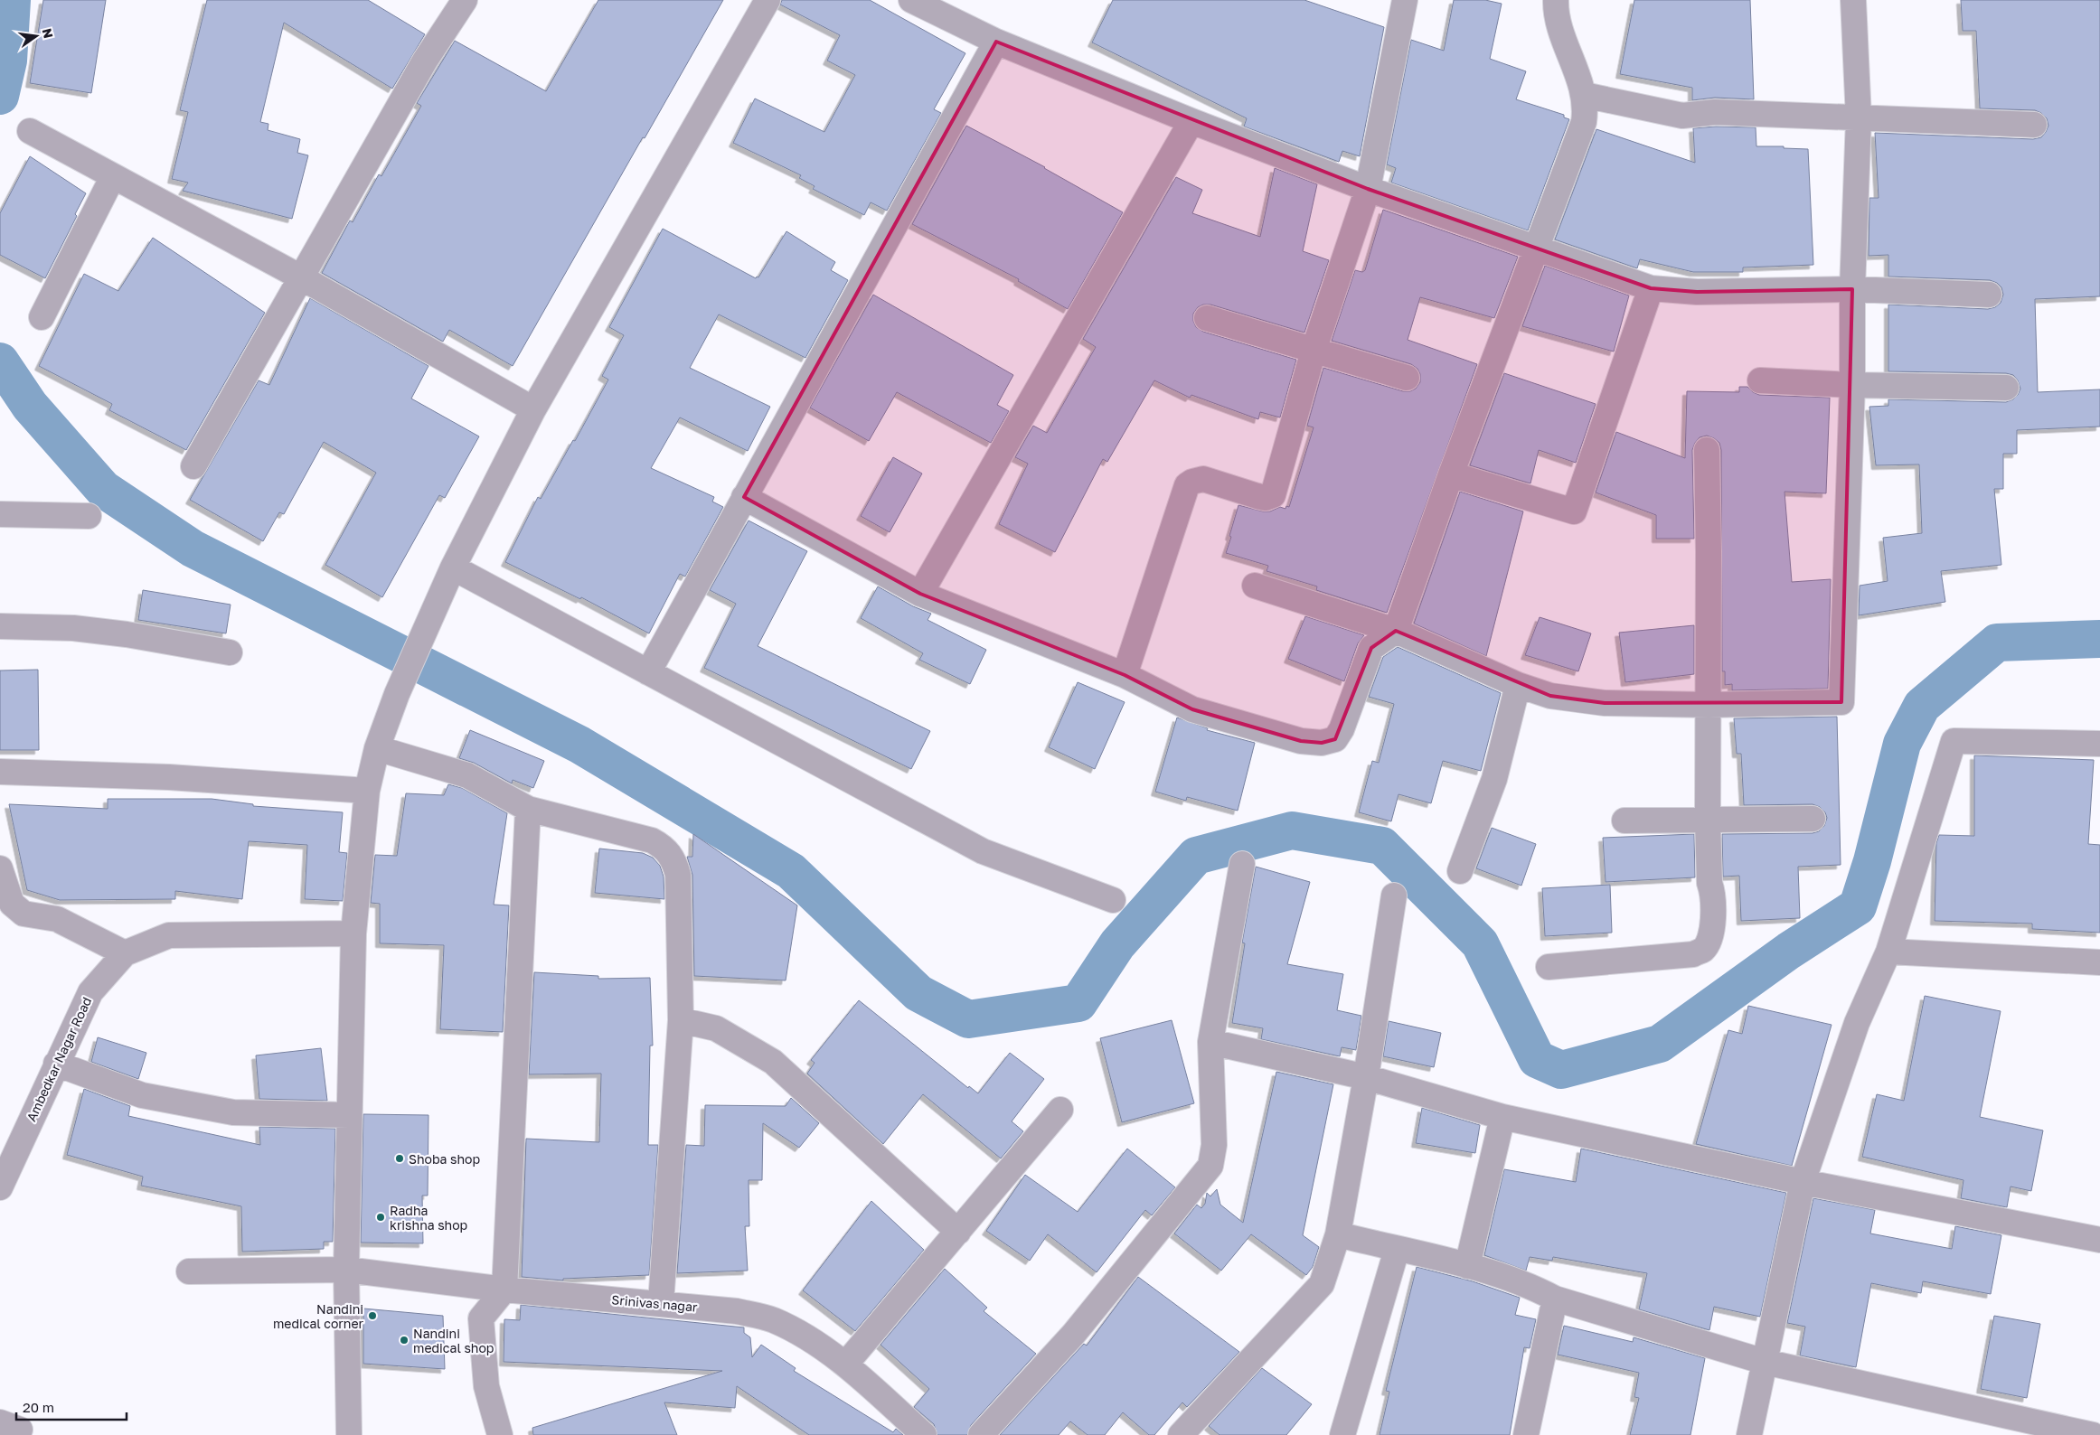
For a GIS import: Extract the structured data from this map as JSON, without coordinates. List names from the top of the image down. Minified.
{"streets":{"street":["Ambedkar Nagar Road","Srinivas nagar"]},"places":["Shoba shop","Radha krishna shop","Nandini medical corner","Nandini medical shop"],"scale_bar":"20 m","north":"right"}
